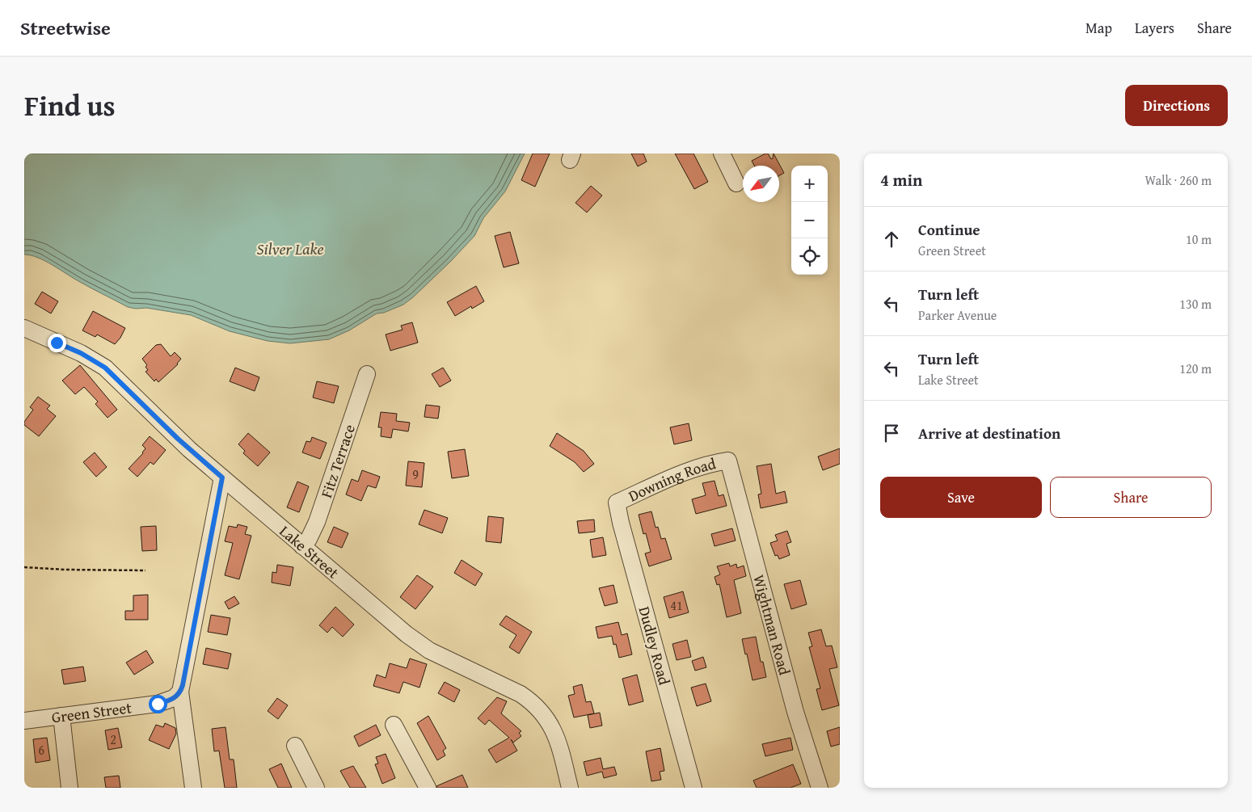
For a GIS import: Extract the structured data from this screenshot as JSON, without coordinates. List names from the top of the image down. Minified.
{"streets":{"street":["Fitz Terrace","Downing Road","Lake Street","Wightman Road","Dudley Road","Green Street"]},"crossings":[["Fitz Terrace","Lake Street"],["Downing Road","Wightman Road"],["Downing Road","Dudley Road"]],"water":["Silver Lake"],"house_numbers":["9","41","2","6"],"north":"bottom left","page":{"header":"Streetwise","nav":["Map","Layers","Share"],"title":"Find us","buttons":["Directions",["Save","Share"]],"heading":["4 min","Walk · 260 m"],"map_buttons":["+","−"],"list":[["Continue","Green Street","10 m"],["Turn left","Parker Avenue","130 m"],["Turn left","Lake Street","120 m"],"Arrive at destination"]}}
